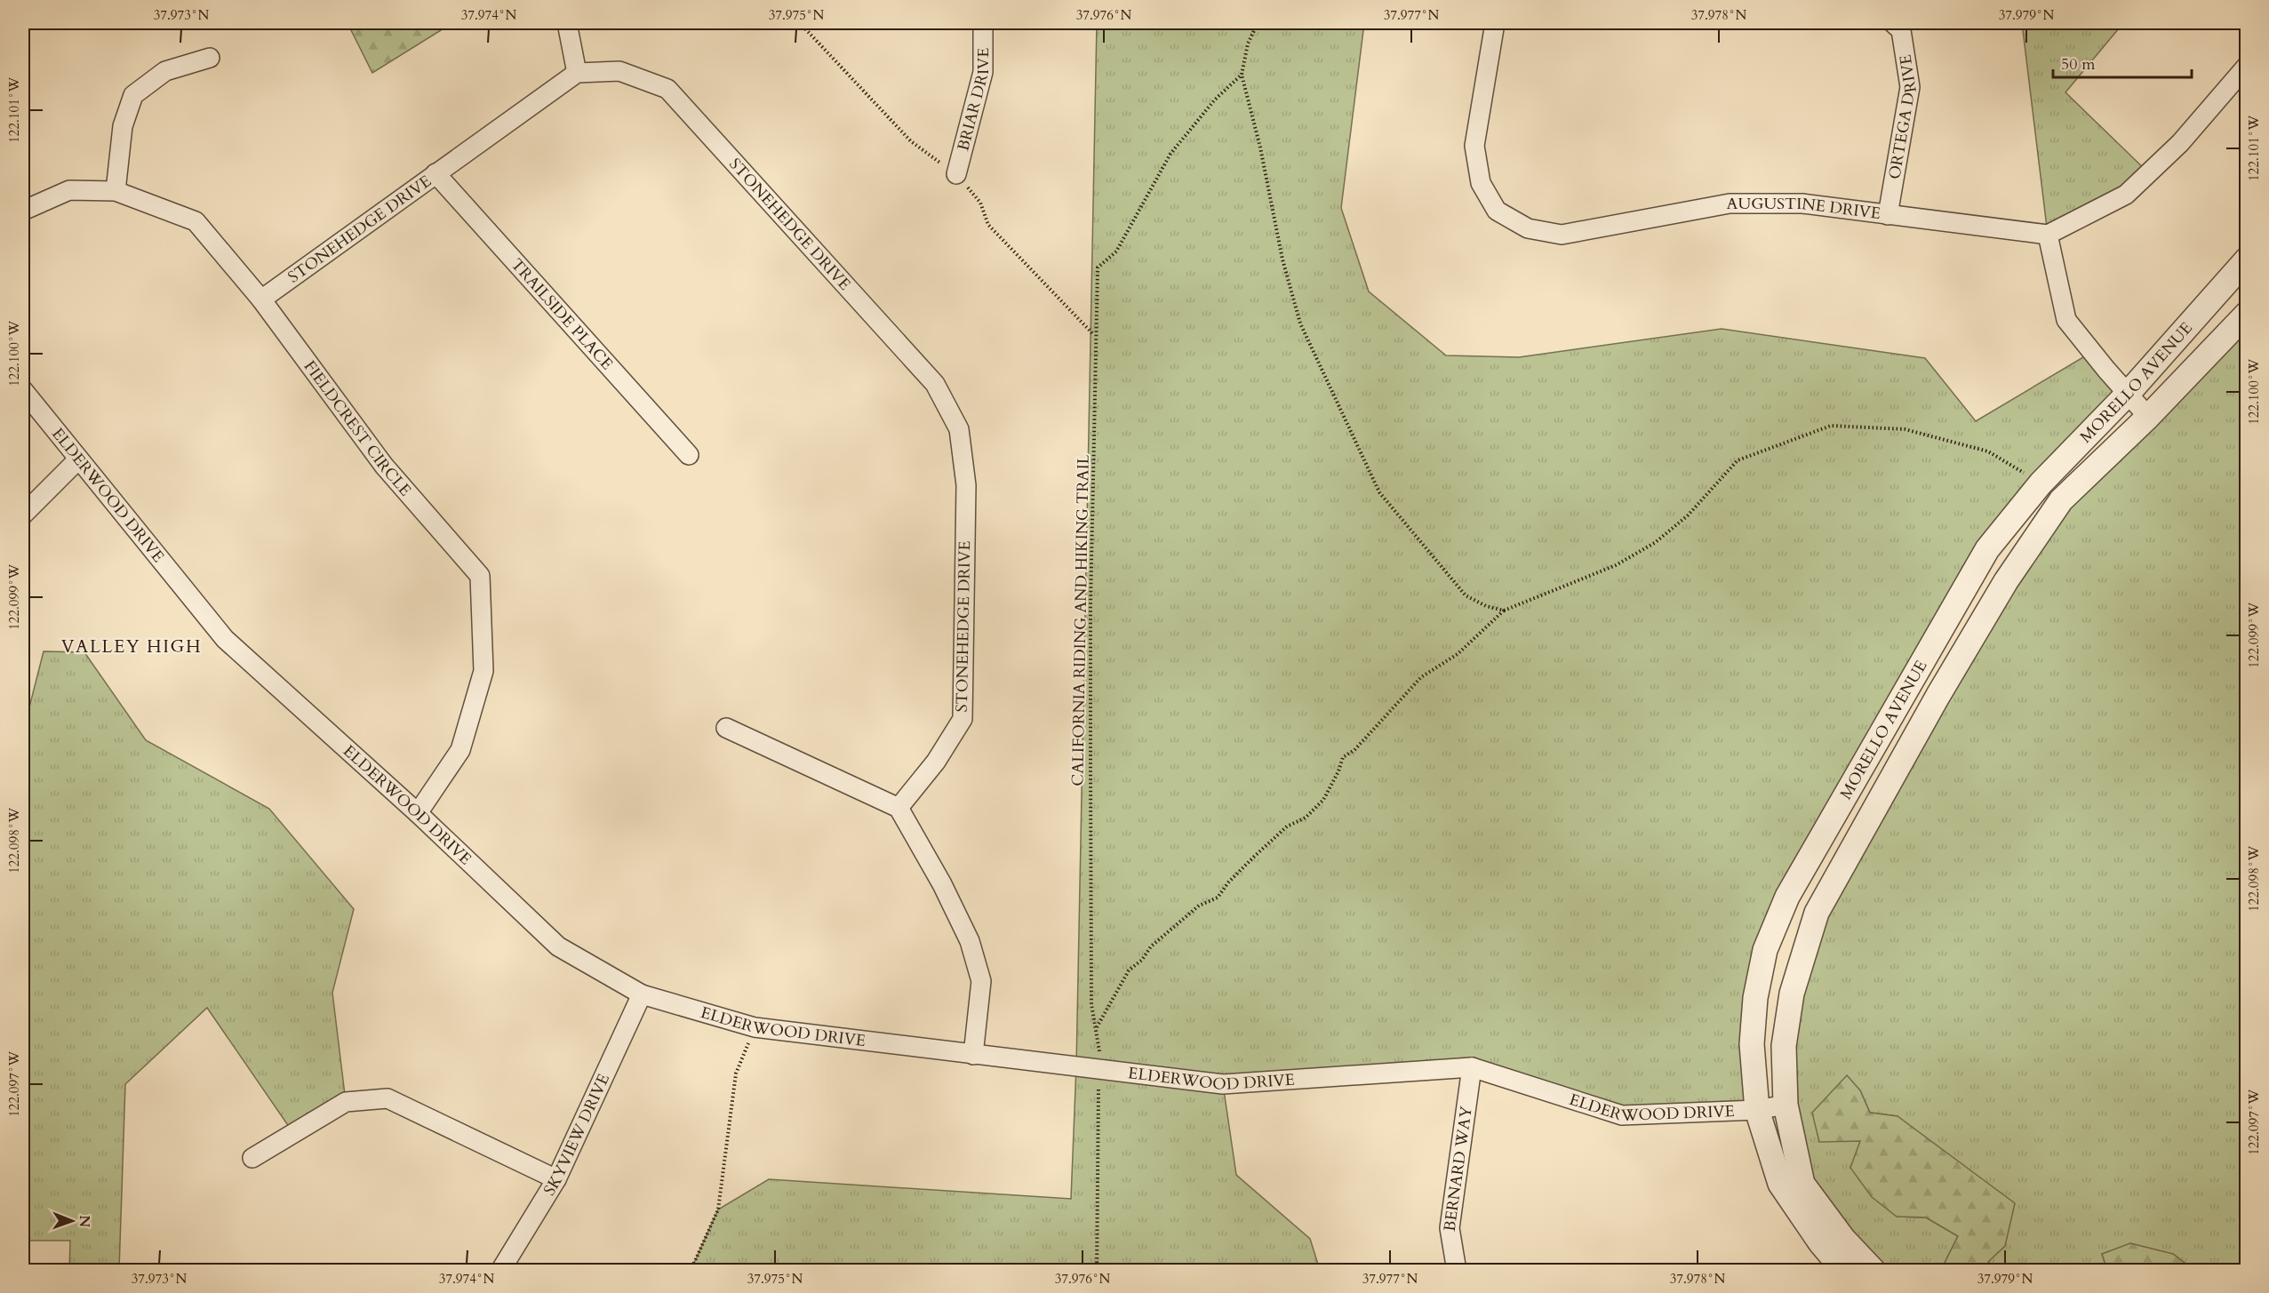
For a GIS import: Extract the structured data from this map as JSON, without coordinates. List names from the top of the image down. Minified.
{"streets":{"street":["BRIAR DRIVE","ORTEGA DRIVE","AUGUSTINE DRIVE","STONEHEDGE DRIVE","TRAILSIDE PLACE","MORELLO AVENUE","FIELDCREST CIRCLE","ELDERWOOD DRIVE","SKYVIEW DRIVE","BERNARD WAY"],"path":["CALIFORNIA RIDING AND HIKING TRAIL"]},"crossings":[["ORTEGA DRIVE","AUGUSTINE DRIVE"],["STONEHEDGE DRIVE","TRAILSIDE PLACE"],["STONEHEDGE DRIVE","FIELDCREST CIRCLE"],["MORELLO AVENUE","ELDERWOOD DRIVE"],["FIELDCREST CIRCLE","ELDERWOOD DRIVE"],["ELDERWOOD DRIVE","CALIFORNIA RIDING AND HIKING TRAIL"],["ELDERWOOD DRIVE","SKYVIEW DRIVE"],["ELDERWOOD DRIVE","BERNARD WAY"]],"districts":["VALLEY HIGH"],"scale_bar":"50 m","north":"right","coordinates":["37.973°N","37.974°N","37.975°N","37.976°N","37.977°N","37.978°N","37.979°N","122.101°W","122.100°W","122.099°W","122.098°W","122.097°W"]}
